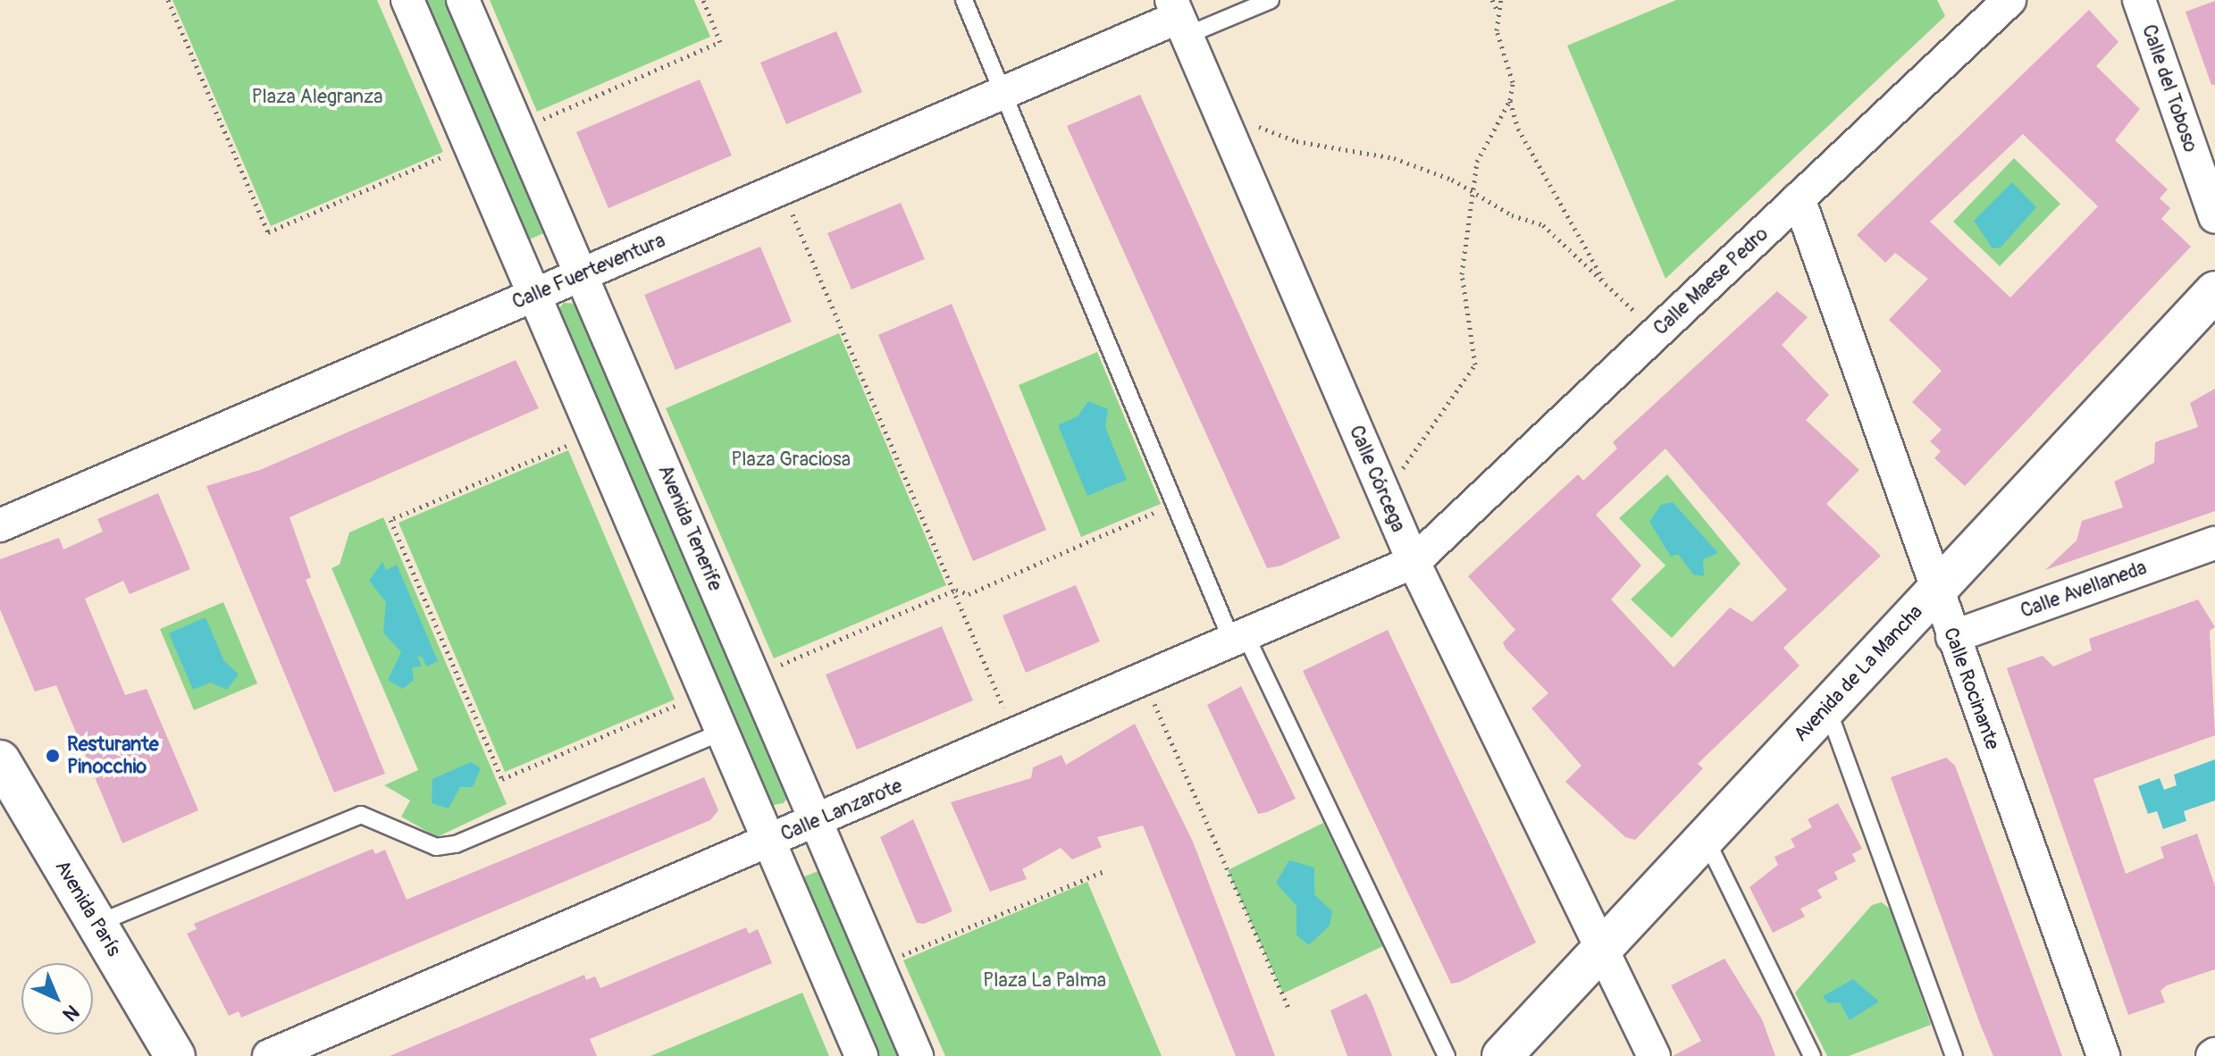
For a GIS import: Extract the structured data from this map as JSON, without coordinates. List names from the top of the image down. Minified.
{"streets":{"main road":["Avenida de La Mancha","Avenida París"],"street":["Calle del Toboso","Calle Fuerteventura","Calle Maese Pedro","Calle Córcega","Avenida Tenerife","Calle Avellaneda","Calle Rocinante","Calle Lanzarote"]},"crossings":[["Calle Fuerteventura","Calle Córcega"],["Calle Fuerteventura","Avenida Tenerife"],["Calle Maese Pedro","Calle Córcega"],["Calle Maese Pedro","Calle Rocinante"],["Calle Maese Pedro","Calle Lanzarote"],["Calle Córcega","Avenida de La Mancha"],["Calle Córcega","Calle Lanzarote"],["Avenida Tenerife","Calle Lanzarote"],["Calle Avellaneda","Calle Rocinante"],["Avenida de La Mancha","Calle Rocinante"]],"parks":["Plaza Alegranza","Plaza Graciosa","Plaza La Palma"],"places":["Resturante Pinocchio"],"north":"bottom right"}
